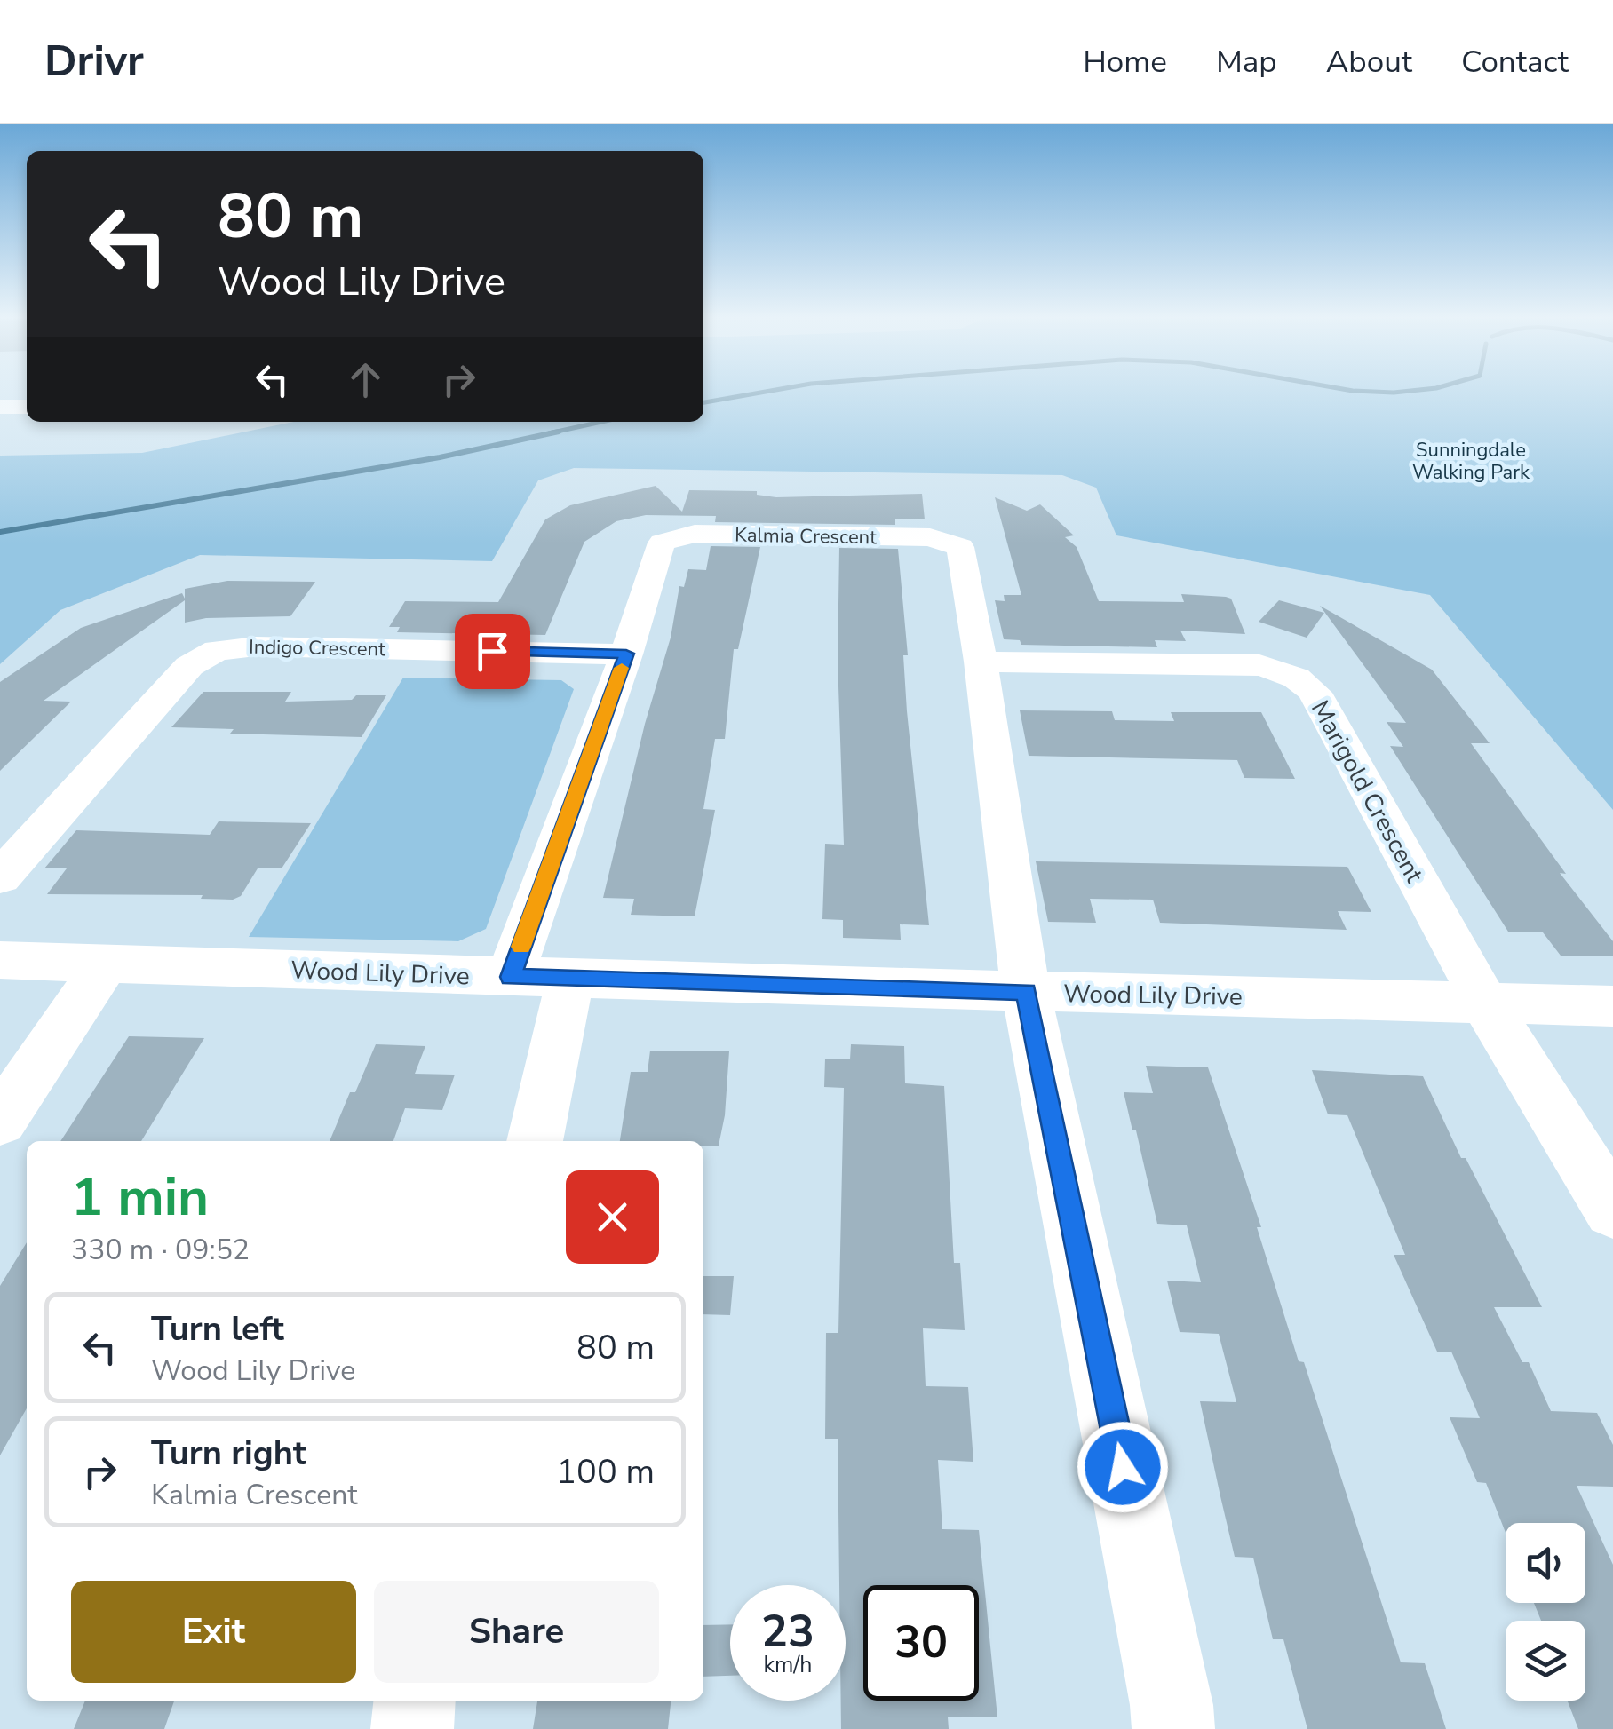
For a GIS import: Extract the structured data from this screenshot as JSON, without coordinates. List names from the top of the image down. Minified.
{"streets":{"street":["Kalmia Crescent","Indigo Crescent","Marigold Crescent","Wood Lily Drive"]},"crossings":[["Kalmia Crescent","Indigo Crescent"],["Kalmia Crescent","Marigold Crescent"],["Kalmia Crescent","Wood Lily Drive"],["Marigold Crescent","Wood Lily Drive"]],"parks":["Sunningdale Walking Park"],"page":{"header":"Drivr","nav":["Home","Map","About","Contact"],"turn":["80 m","Wood Lily Drive"],"heading":["1 min","330 m · 09:52"],"list":[{"name":"Turn left","note":"Wood Lily Drive","value":"80 m"},{"name":"Turn right","note":"Kalmia Crescent","value":"100 m"}],"buttons":["Exit","Share"],"speed":"23 km/h","limit":"30"}}
